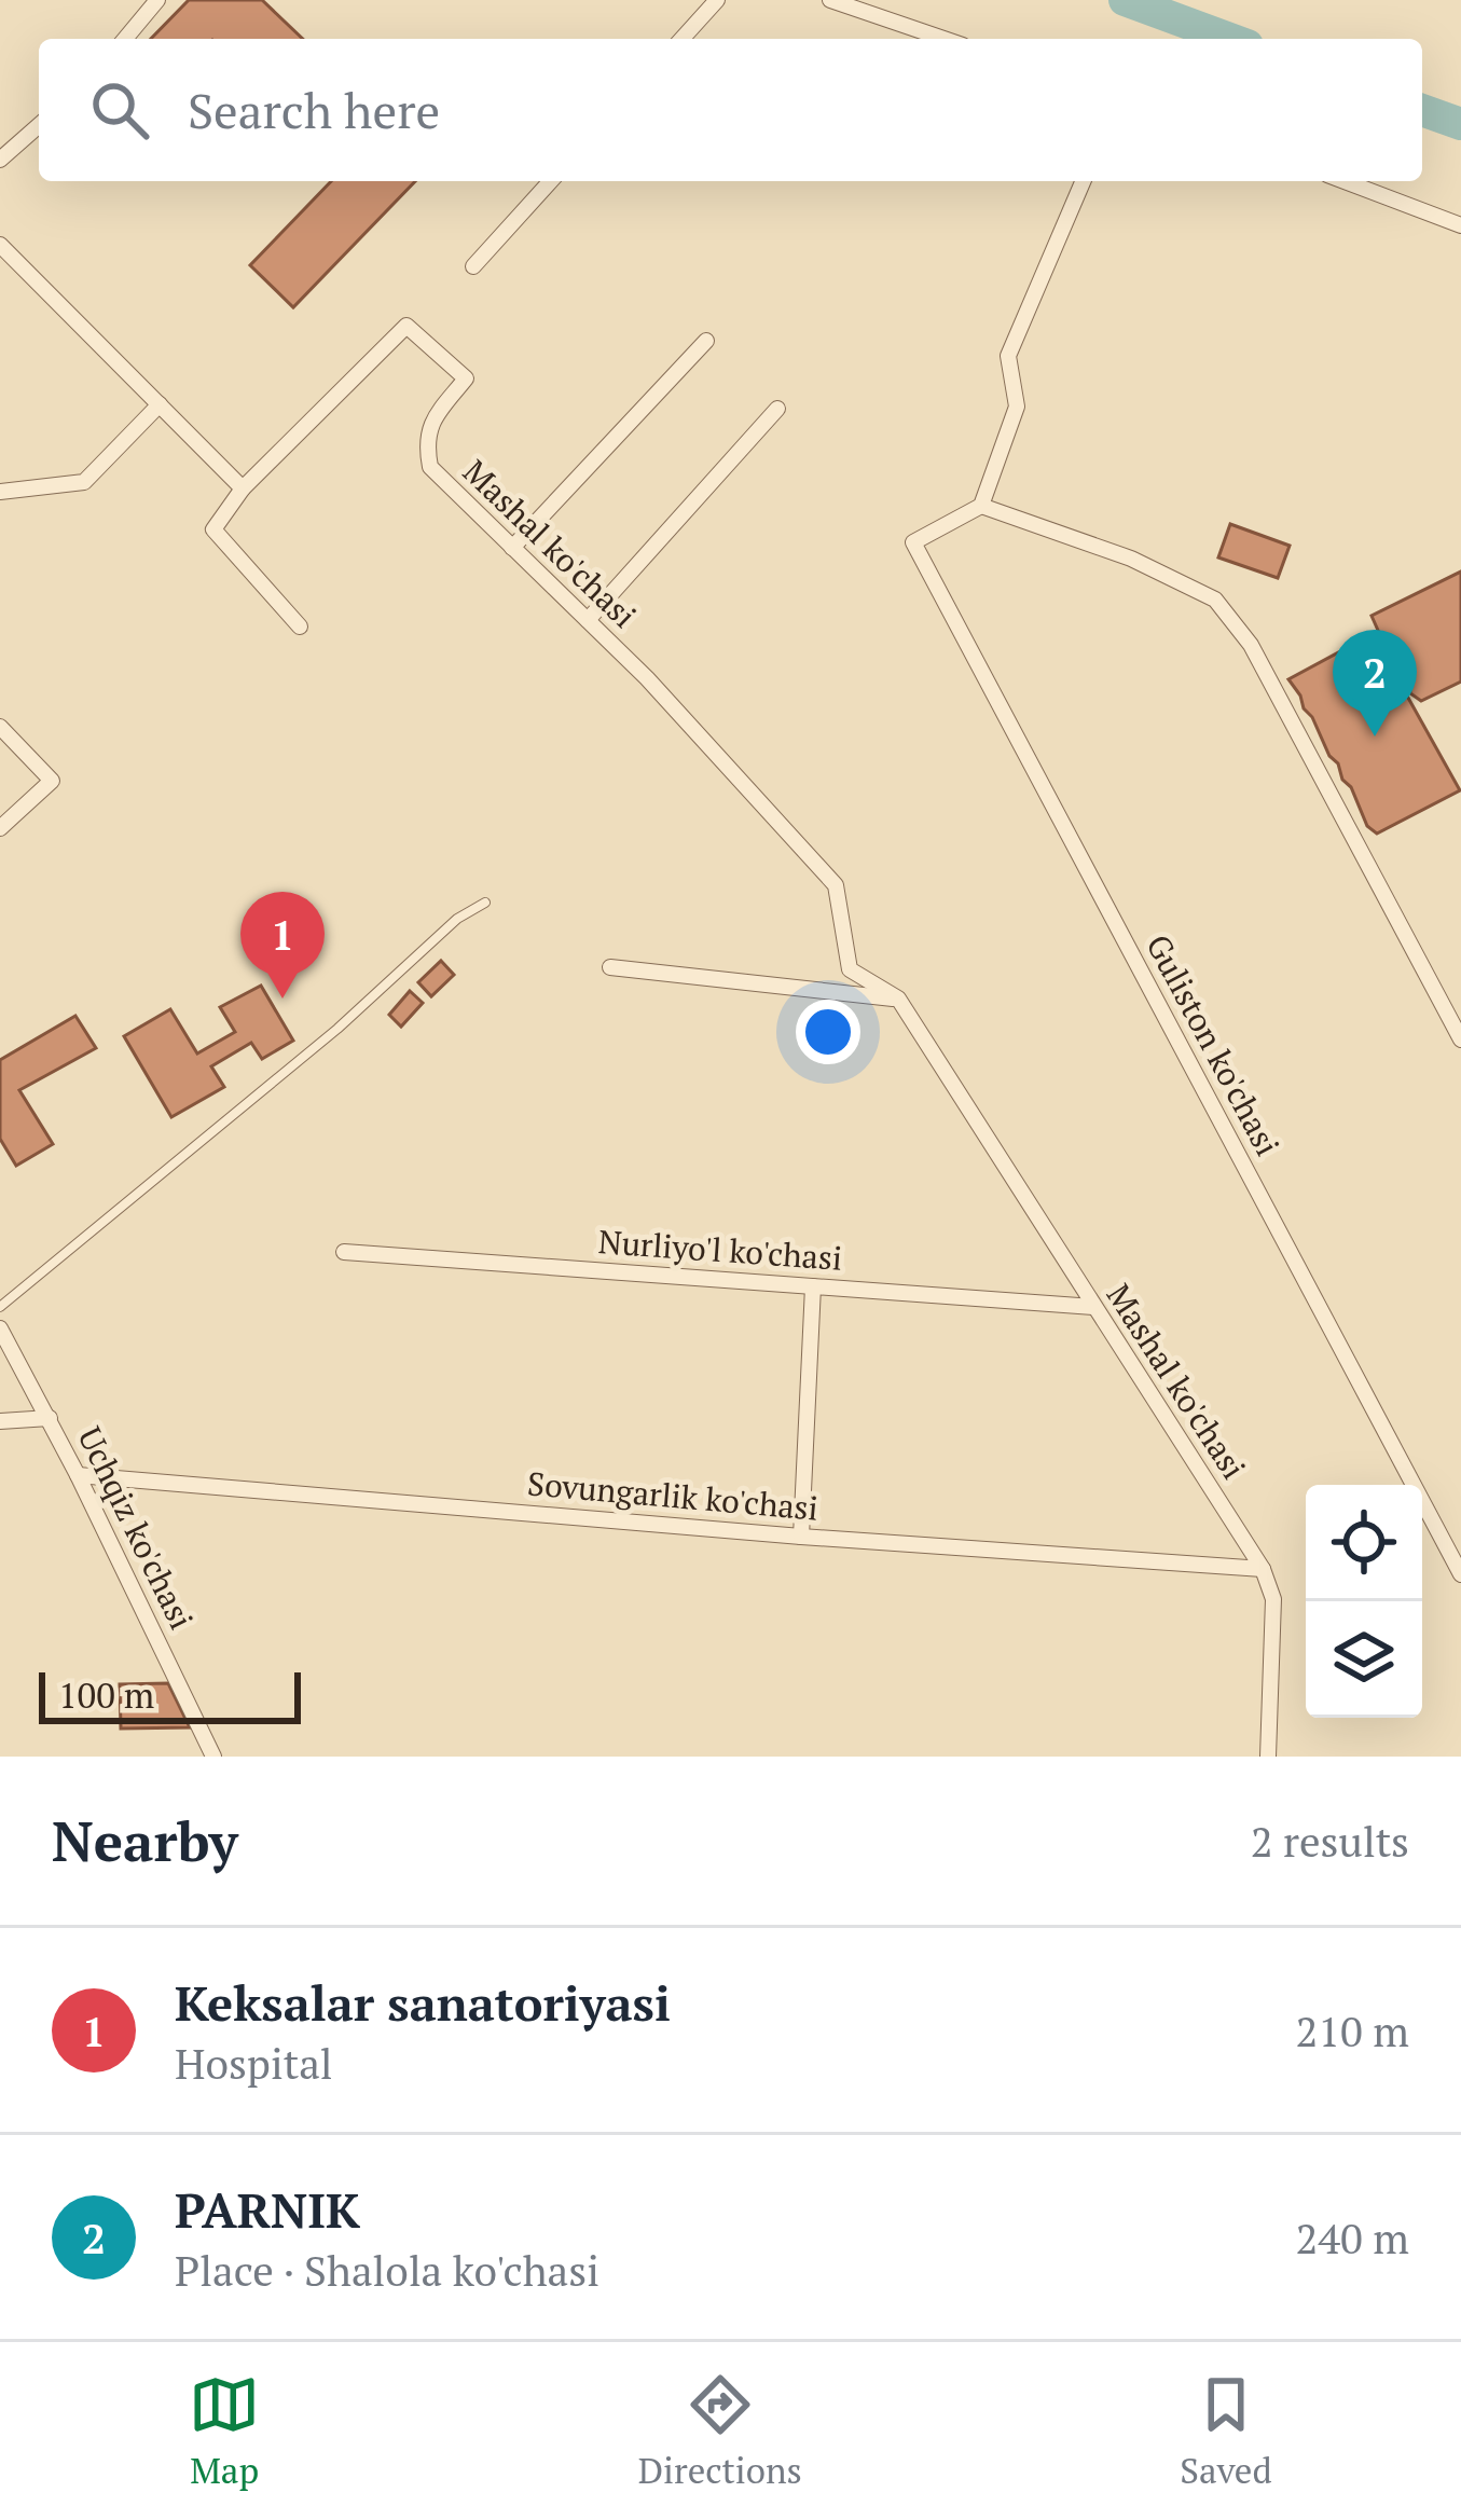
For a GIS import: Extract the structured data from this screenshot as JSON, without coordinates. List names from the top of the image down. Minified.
{"streets":{"street":["Mashal ko'chasi","Guliston ko'chasi","Nurliyo'l ko'chasi","Sovungarlik ko'chasi","Uchqiz ko'chasi"]},"crossings":[["Mashal ko'chasi","Nurliyo'l ko'chasi"],["Mashal ko'chasi","Sovungarlik ko'chasi"],["Sovungarlik ko'chasi","Uchqiz ko'chasi"]],"scale_bar":"100 m","page":{"search":"Search here","pins":["2","1"],"scale":"100 m","heading":["Nearby","2 results"],"list":[{"mark":"1","name":"Keksalar sanatoriyasi","note":"Hospital","value":"210 m"},{"mark":"2","name":"PARNIK","note":"Place · Shalola ko'chasi","value":"240 m"}],"nav":["Map","Directions","Saved"]}}
